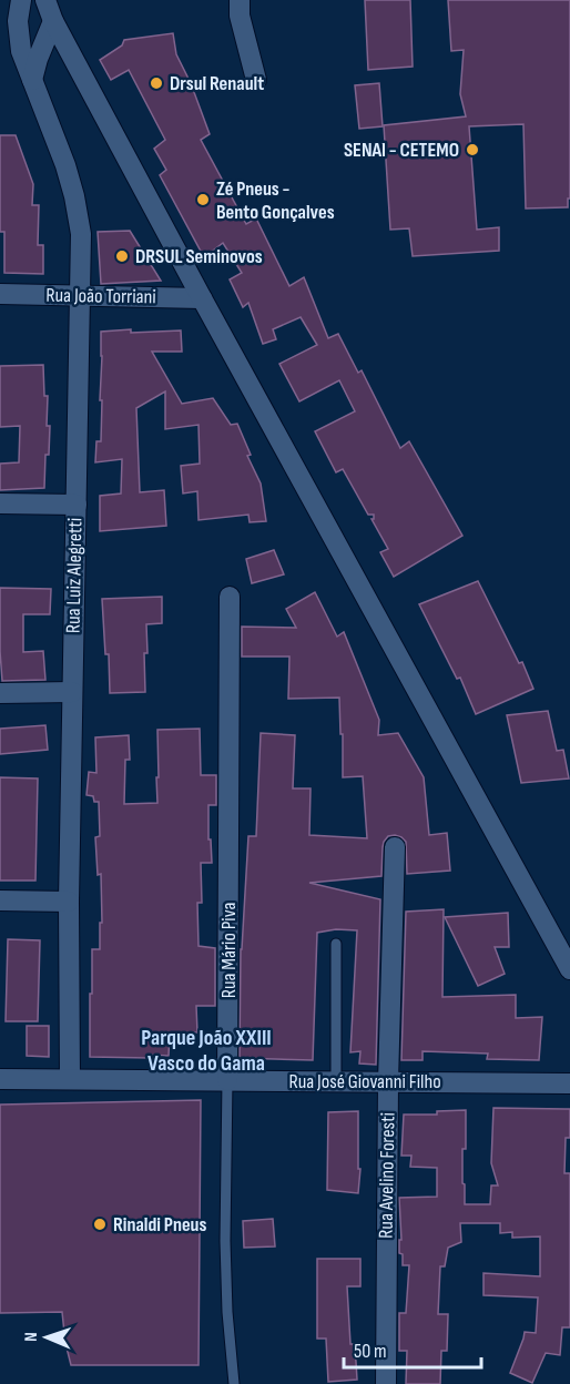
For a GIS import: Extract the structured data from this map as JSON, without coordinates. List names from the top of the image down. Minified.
{"streets":{"street":["Rua João Torriani","Rua Luiz Alegretti","Rua Mário Piva","Rua José Giovanni Filho","Rua Avelino Foresti"]},"crossings":[["Rua João Torriani","Rua Luiz Alegretti"],["Rua Luiz Alegretti","Rua José Giovanni Filho"],["Rua Mário Piva","Rua José Giovanni Filho"],["Rua José Giovanni Filho","Rua Avelino Foresti"]],"districts":["Parque João XXIII Vasco do Gama"],"places":["Drsul Renault","SENAI - CETEMO","Zé Pneus - Bento Gonçalves","DRSUL Seminovos","Rinaldi Pneus"],"scale_bar":"50 m","north":"left"}
